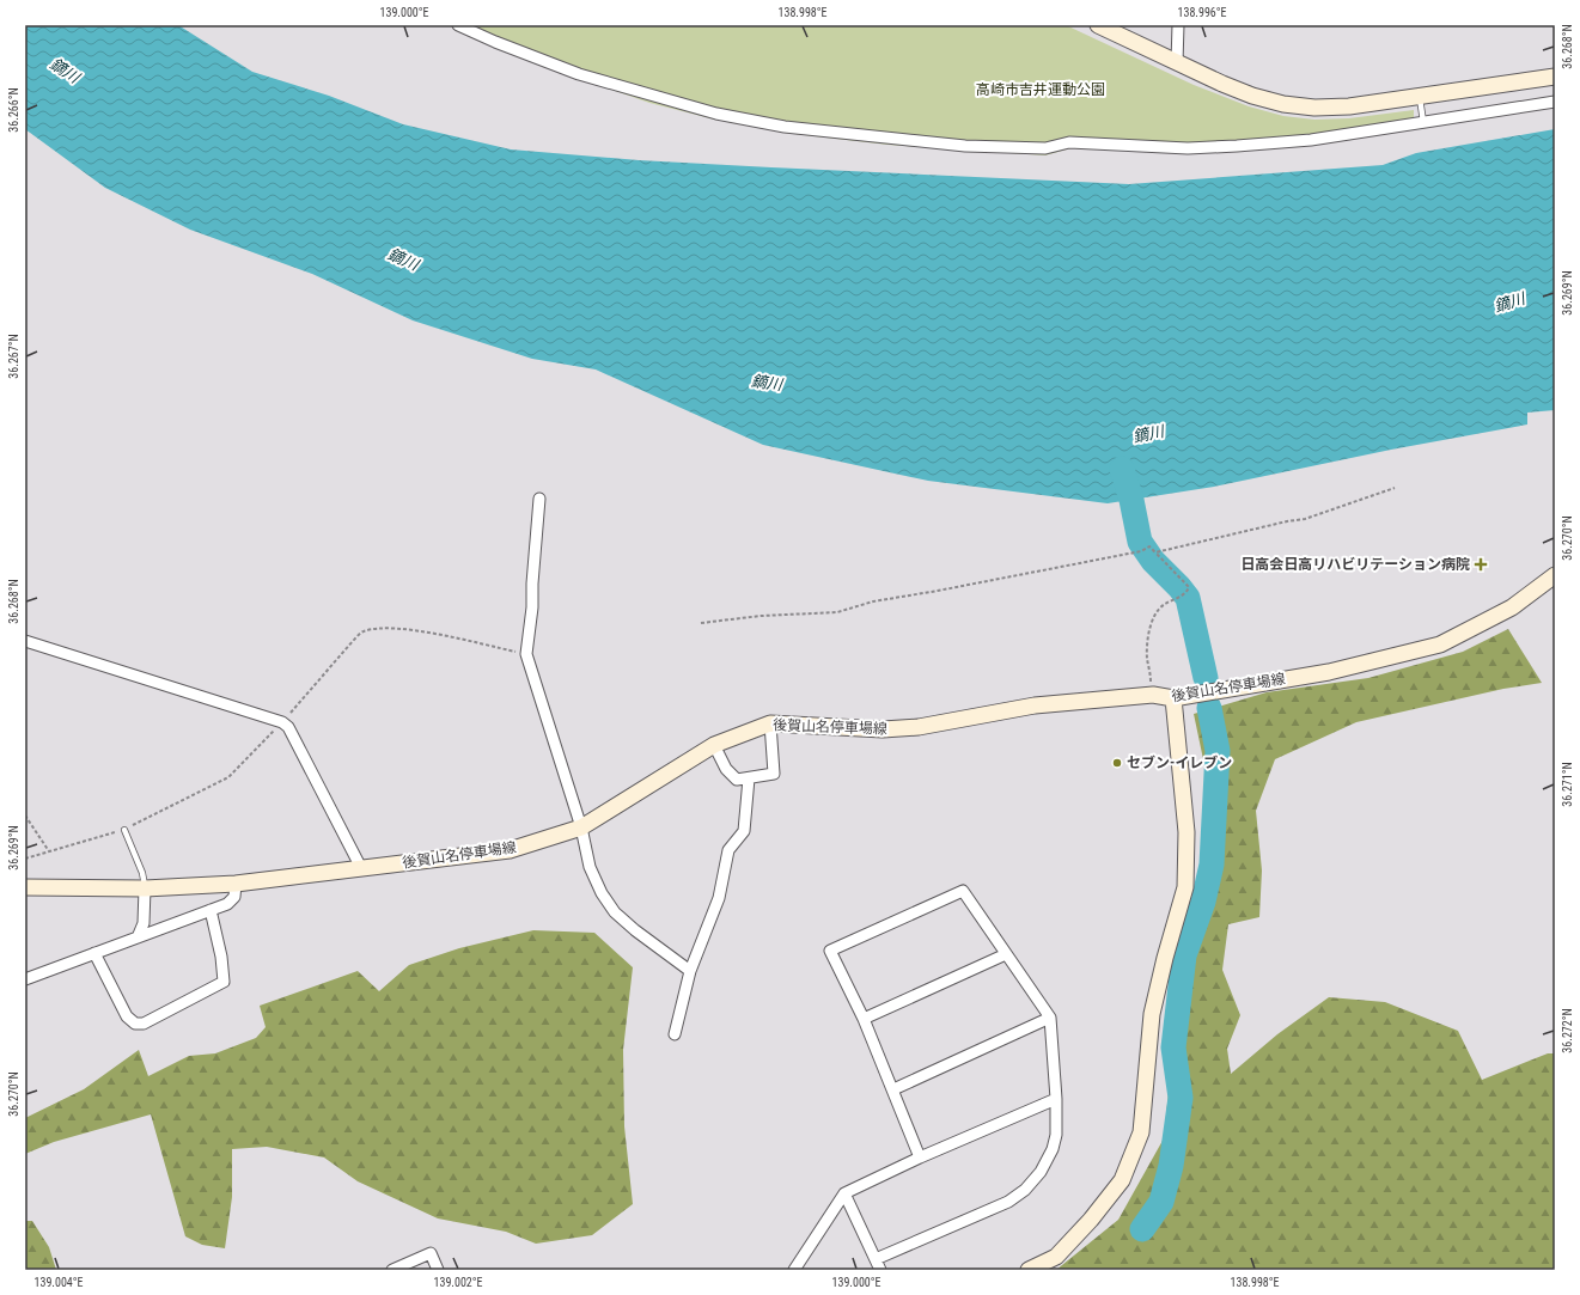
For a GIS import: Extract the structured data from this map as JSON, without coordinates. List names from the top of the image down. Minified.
{"streets":{"main road":["後賀山名停車場線"]},"water":["鏑川"],"parks":["高崎市吉井運動公園"],"places":{"health":["日高会日高リハビリテーション病院"],"other":["セブン-イレブン"]},"coordinates":["139.000°E","138.998°E","138.996°E","36.268°N","36.266°N","36.269°N","36.267°N","36.270°N","36.271°N","36.272°N","139.004°E","139.002°E"]}
